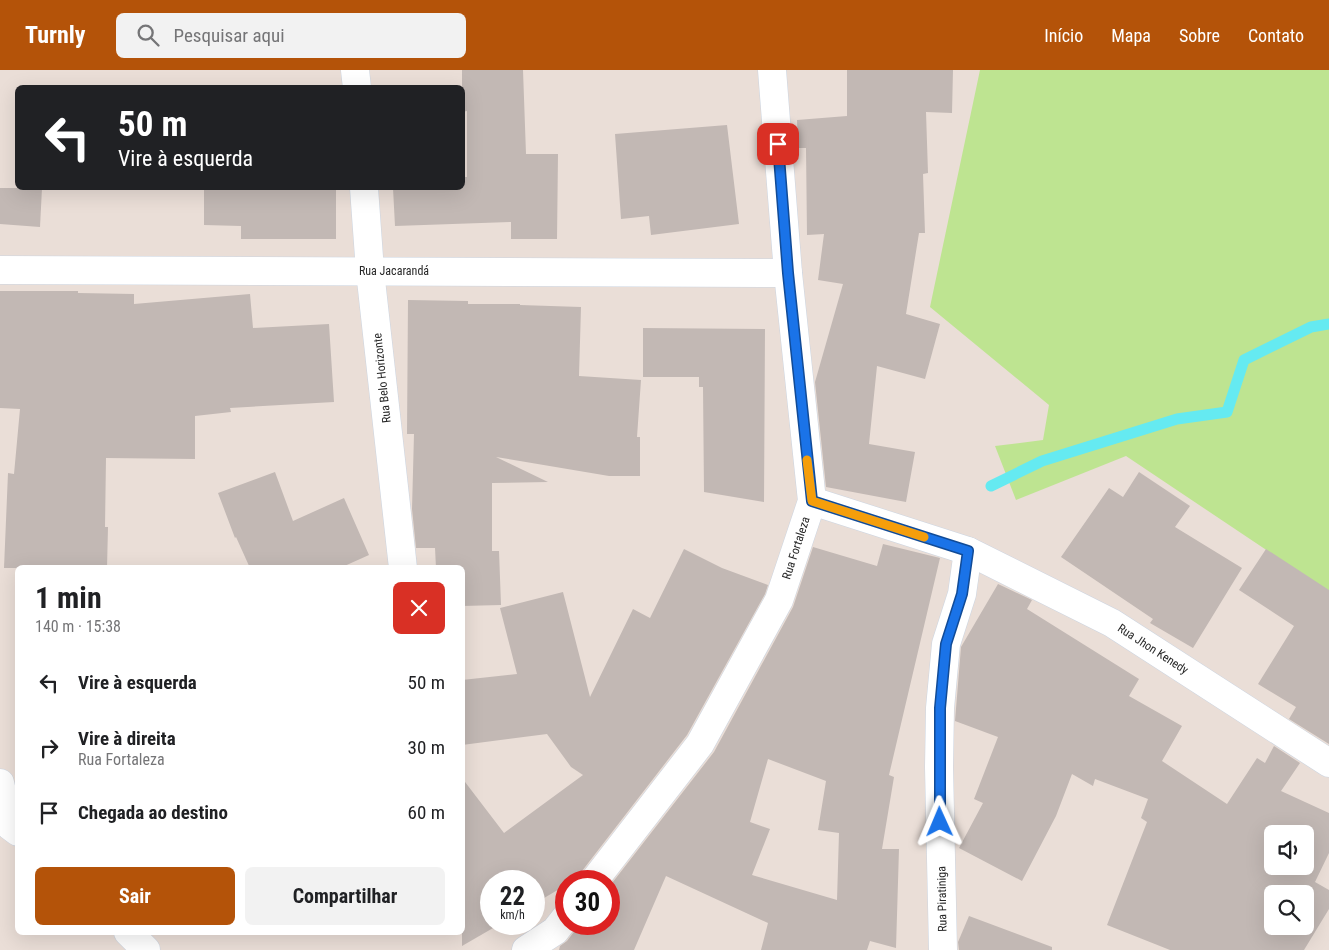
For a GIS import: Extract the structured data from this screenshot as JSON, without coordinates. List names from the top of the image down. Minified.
{"streets":{"street":["Rua Jacarandá","Rua Belo Horizonte","Rua Fortaleza","Rua Jhon Kenedy","Rua Piratiniga"]},"crossings":[["Rua Jacarandá","Rua Belo Horizonte"],["Rua Jacarandá","Rua Fortaleza"],["Rua Fortaleza","Rua Jhon Kenedy"],["Rua Jhon Kenedy","Rua Piratiniga"]],"page":{"header":"Turnly","search":"Pesquisar aqui","nav":["Início","Mapa","Sobre","Contato"],"turn":["50 m","Vire à esquerda"],"heading":["1 min","140 m · 15:38"],"list":[{"name":"Vire à esquerda","value":"50 m"},{"name":"Vire à direita","note":"Rua Fortaleza","value":"30 m"},{"name":"Chegada ao destino","value":"60 m"}],"buttons":["Sair","Compartilhar"],"speed":"22 km/h","limit":"30"}}
